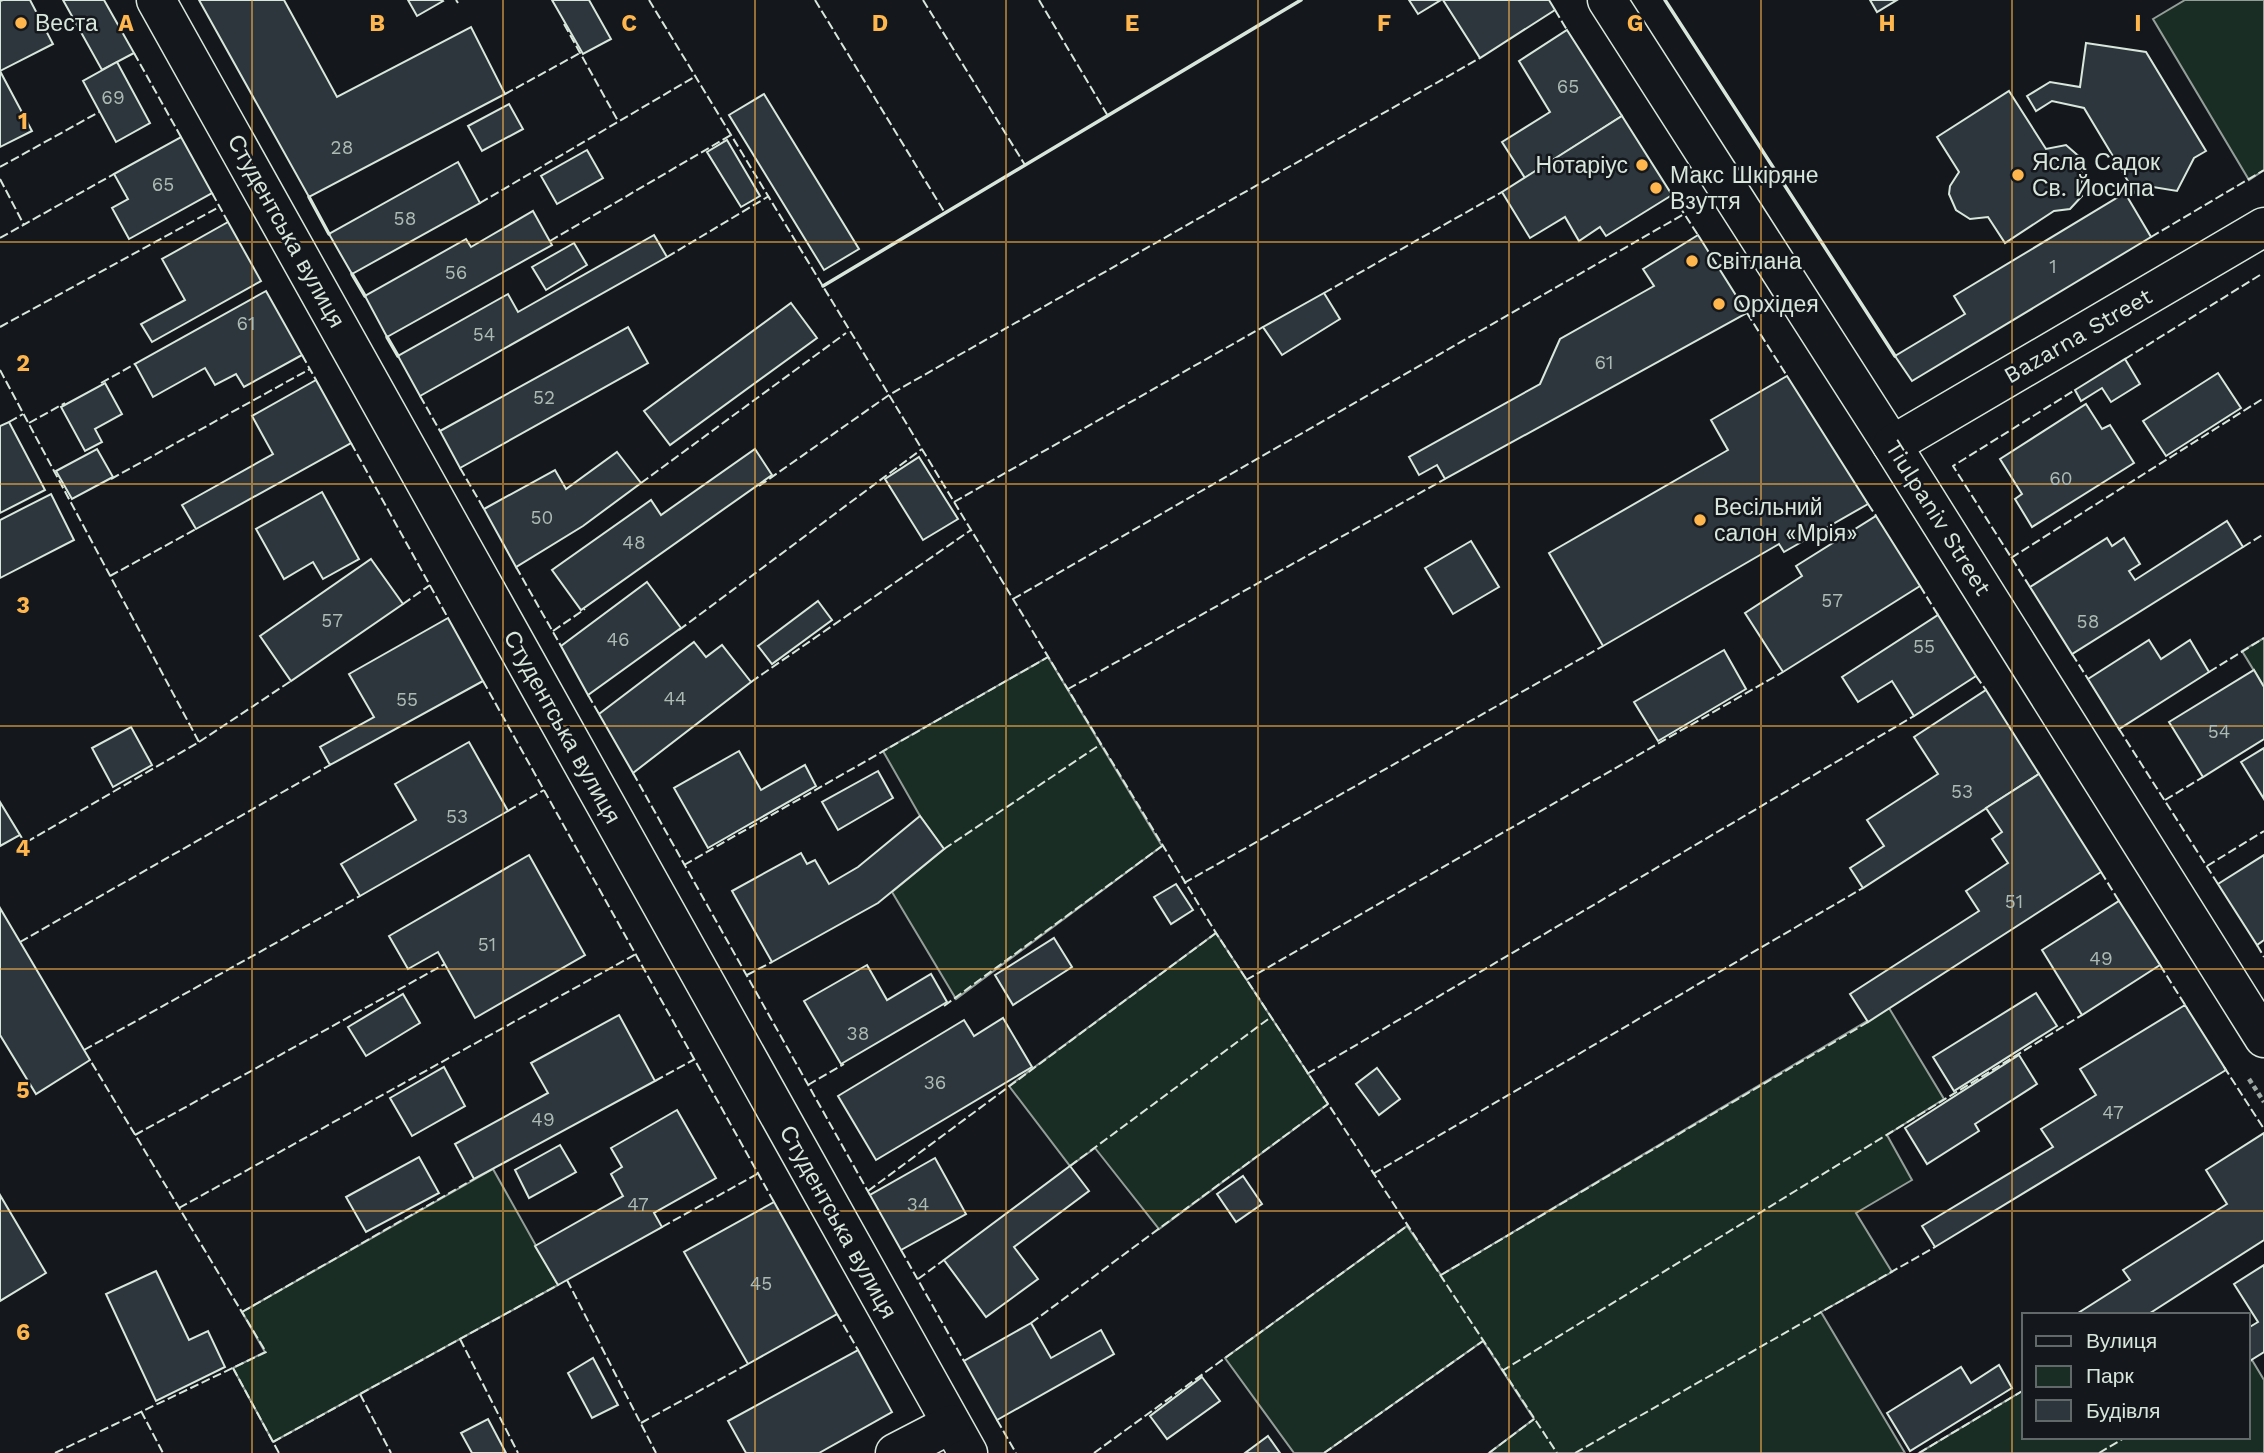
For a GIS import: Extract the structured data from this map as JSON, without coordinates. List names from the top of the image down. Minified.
{"streets":{"street":["Студентська вулиця","Bazarna Street","Tiulpaniv Street"]},"crossings":[["Bazarna Street","Tiulpaniv Street"]],"places":["Веста","Нотаріус","Ясла Садок Св. Йосипа","Макс Шкіряне Взуття","Світлана","Орхідея","Весільний салон «Мрія»"],"house_numbers":["65","69","28","65","58","1","56","61","54","61","52","60","50","48","57","57","58","46","55","44","55","54","53","53","51","51","49","38","36","47","49","47","34","45"],"legend":["Вулиця","Парк","Будівля"],"grid":{"columns":["A","B","C","D","E","F","G","H","I"],"rows":["1","2","3","4","5","6"]}}
